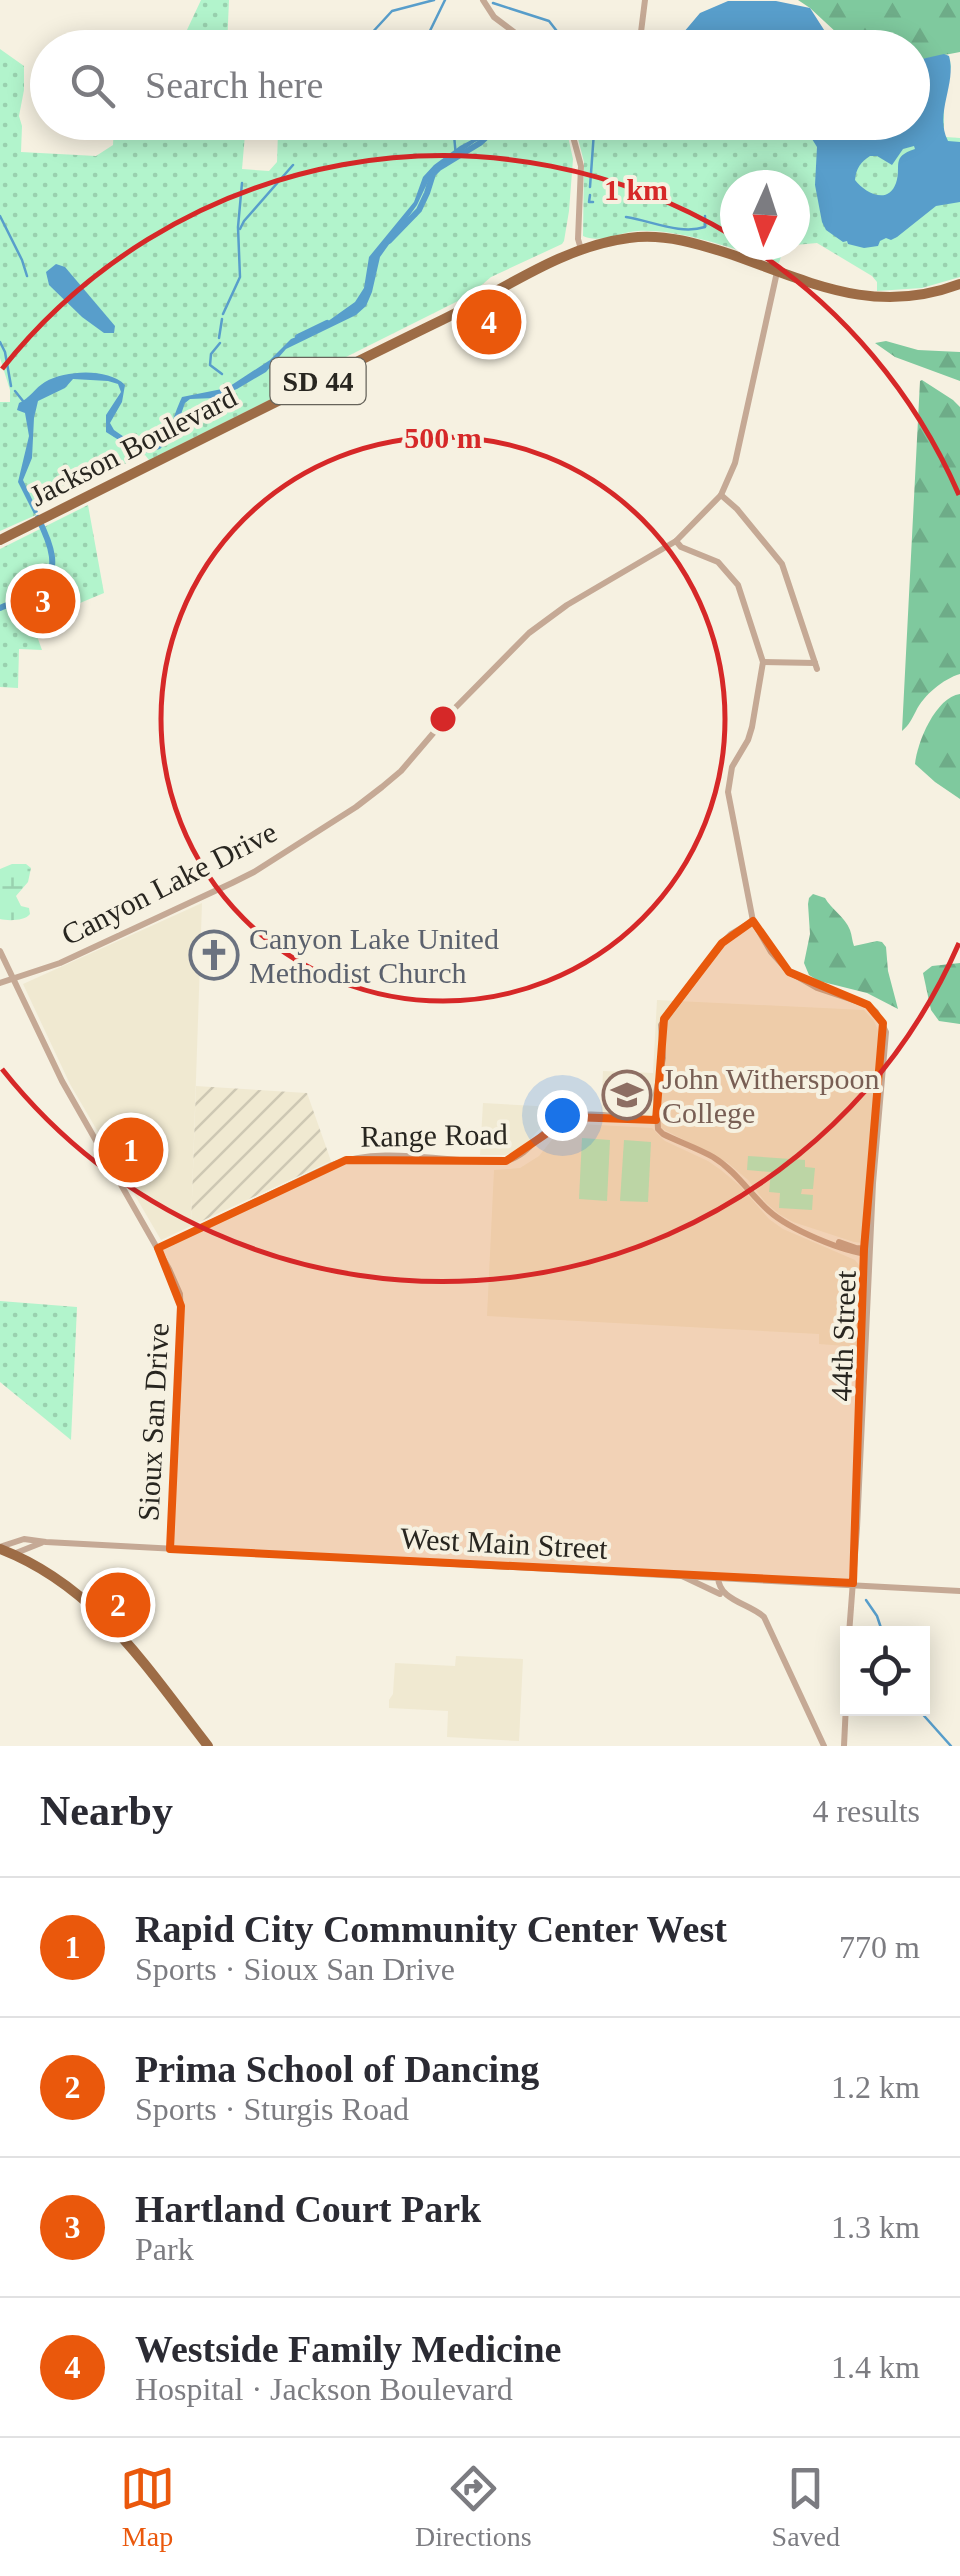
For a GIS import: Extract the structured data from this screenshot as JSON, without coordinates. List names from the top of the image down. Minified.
{"streets":{"main road":["SD 44","Jackson Boulevard"],"street":["Canyon Lake Drive","Range Road","44th Street","Sioux San Drive","West Main Street"]},"crossings":[["Jackson Boulevard","Canyon Lake Drive"],["Canyon Lake Drive","Sioux San Drive"],["Range Road","Sioux San Drive"],["44th Street","West Main Street"],["Sioux San Drive","West Main Street"]],"places":{"church":["Canyon Lake United Methodist Church"],"school or university":["John Witherspoon College"]},"north":"bottom","page":{"search":"Search here","pins":["4","3","1","2"],"heading":["Nearby","4 results"],"list":[{"mark":"1","name":"Rapid City Community Center West","note":"Sports · Sioux San Drive","value":"770 m"},{"mark":"2","name":"Prima School of Dancing","note":"Sports · Sturgis Road","value":"1.2 km"},{"mark":"3","name":"Hartland Court Park","note":"Park","value":"1.3 km"},{"mark":"4","name":"Westside Family Medicine","note":"Hospital · Jackson Boulevard","value":"1.4 km"}],"nav":["Map","Directions","Saved"]},"rings":["1 km","500 m"]}
